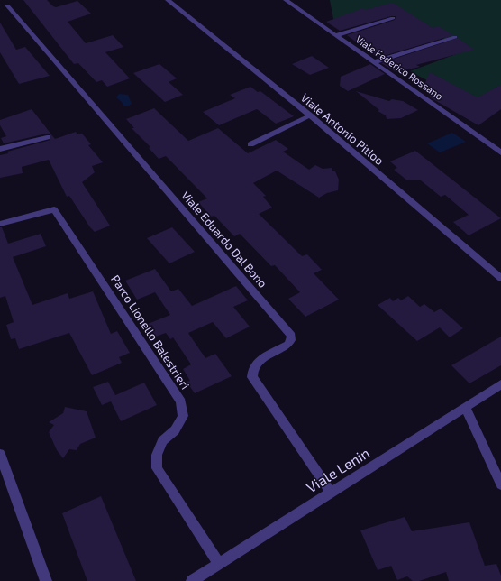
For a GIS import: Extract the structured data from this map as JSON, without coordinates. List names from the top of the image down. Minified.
{"streets":{"street":["Viale Federico Rossano","Viale Antonio Pitloo","Viale Eduardo Dal Bono","Parco Lionello Balestrieri","Viale Lenin"]},"crossings":[["Viale Eduardo Dal Bono","Viale Lenin"],["Parco Lionello Balestrieri","Viale Lenin"]]}
